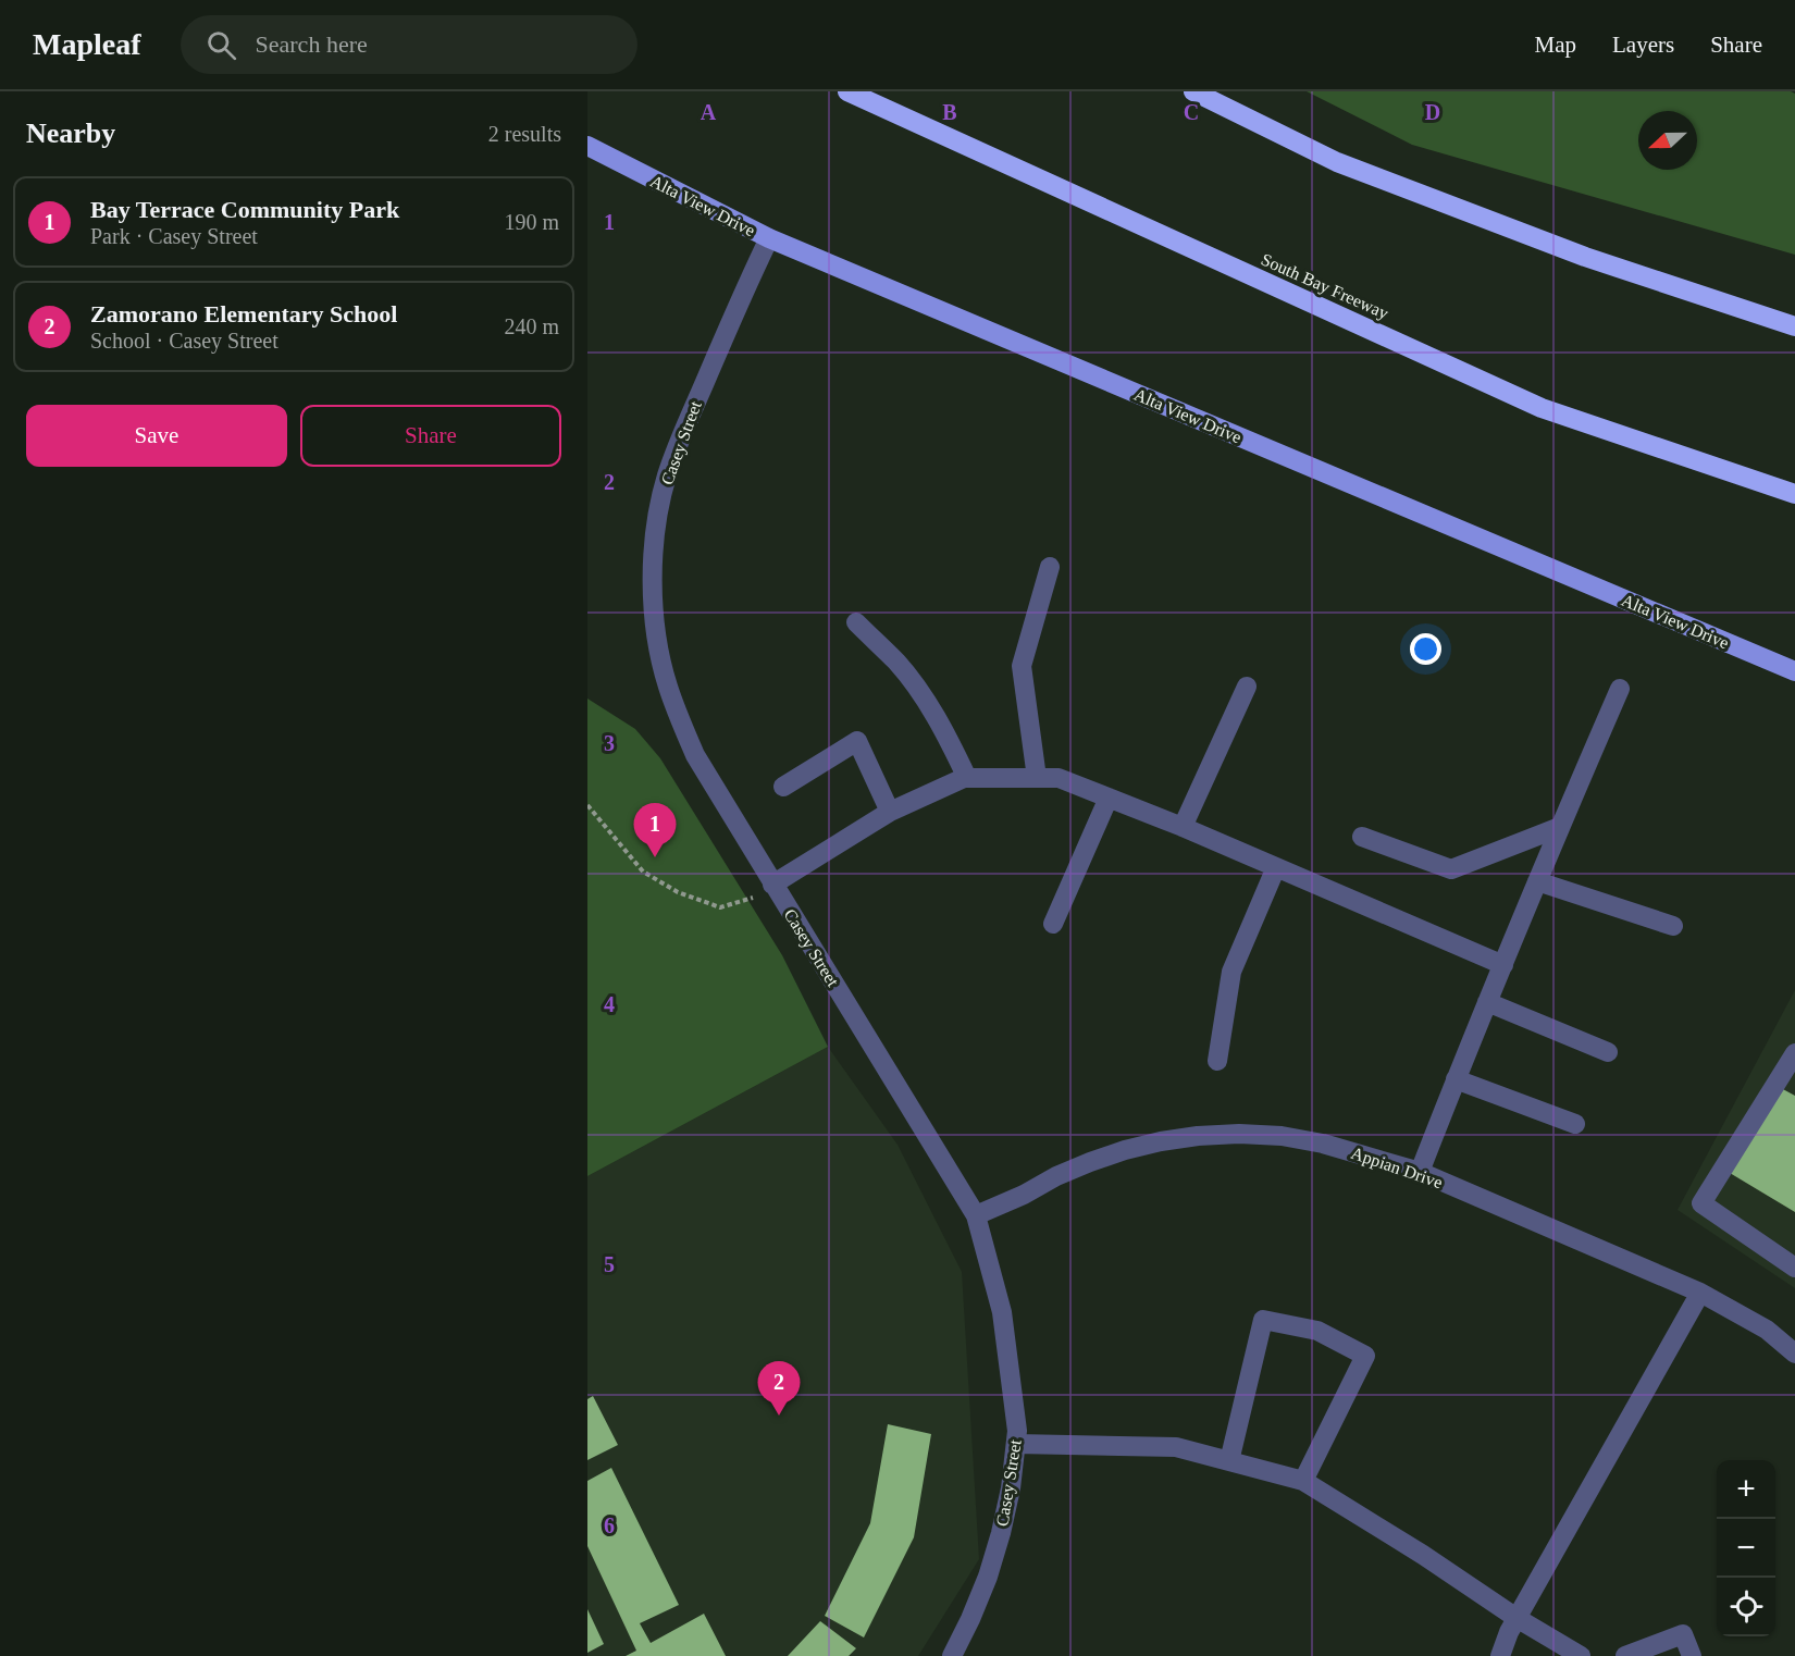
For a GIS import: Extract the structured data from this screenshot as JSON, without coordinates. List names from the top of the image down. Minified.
{"streets":{"highway":["South Bay Freeway"],"main road":["Alta View Drive"],"street":["Casey Street","Appian Drive"]},"crossings":[["Alta View Drive","Casey Street"],["Casey Street","Appian Drive"]],"north":"left","page":{"header":"Mapleaf","search":"Search here","nav":["Map","Layers","Share"],"heading":["Nearby","2 results"],"list":[{"mark":"1","name":"Bay Terrace Community Park","note":"Park · Casey Street","value":"190 m"},{"mark":"2","name":"Zamorano Elementary School","note":"School · Casey Street","value":"240 m"}],"buttons":["Save","Share"],"pins":["1","2"],"map_buttons":["+","−"]},"grid":{"columns":["A","B","C","D"],"rows":["1","2","3","4","5","6"]}}
